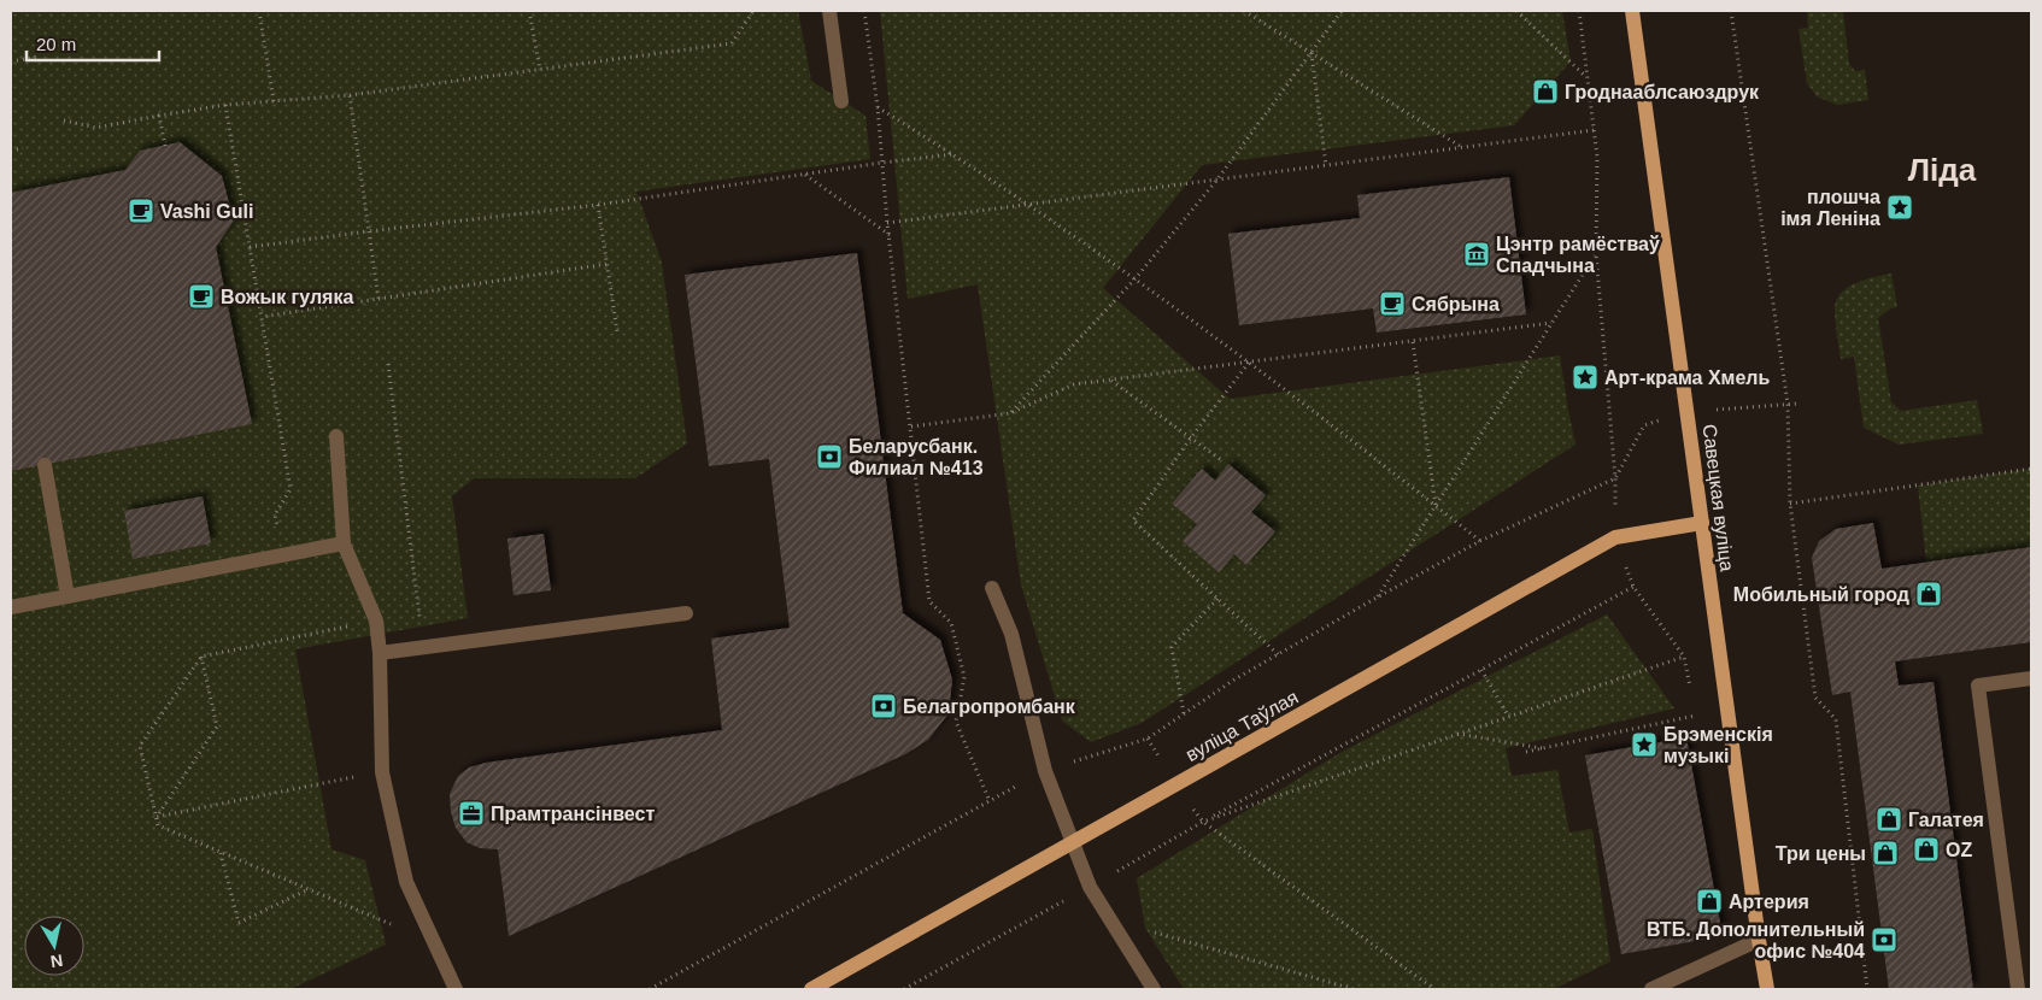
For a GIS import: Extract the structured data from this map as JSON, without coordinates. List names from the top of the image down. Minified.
{"streets":{"main road":["Савецкая вуліца","вуліца Таўлая"]},"crossings":[["Савецкая вуліца","вуліца Таўлая"]],"districts":["Ліда"],"places":{"shop":["Гроднааблсаюздрук","Мобильный город","Галатея","OZ","Три цены","Артерия"],"place":["плошча імя Леніна","Арт-крама Хмель","Брэменскія музыкі"],"cafe":["Vashi Guli","Вожык гуляка","Сябрына"],"museum":["Цэнтр рамёстваў Спадчына"],"bank":["Беларусбанк. Филиал №413","Белагропромбанк","ВТБ. Дополнительный офис №404"],"office":["Прамтрансінвест"]},"scale_bar":"20 m","north":"bottom"}
